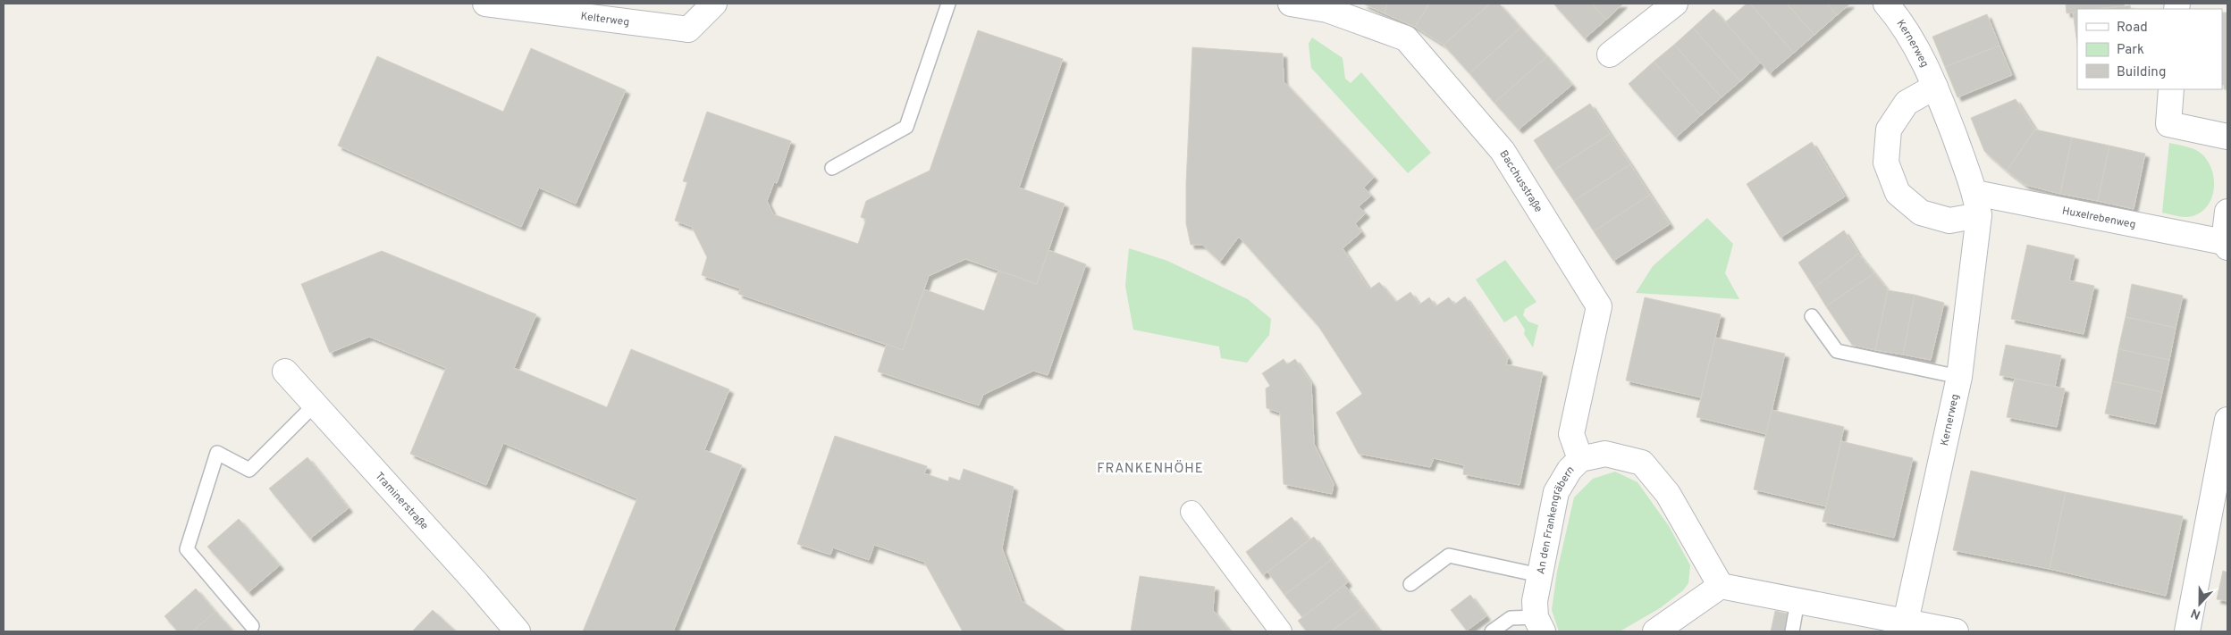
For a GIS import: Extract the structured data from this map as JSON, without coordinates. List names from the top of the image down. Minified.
{"streets":{"street":["Kelterweg","Kernerweg","Bacchusstraße","Huxelrebenweg","Traminerstraße","An den Frankengräbern"]},"crossings":[["Kernerweg","Huxelrebenweg"],["Bacchusstraße","An den Frankengräbern"]],"districts":["FRANKENHÖHE"],"legend":["Road","Park","Building"],"north":"bottom"}
